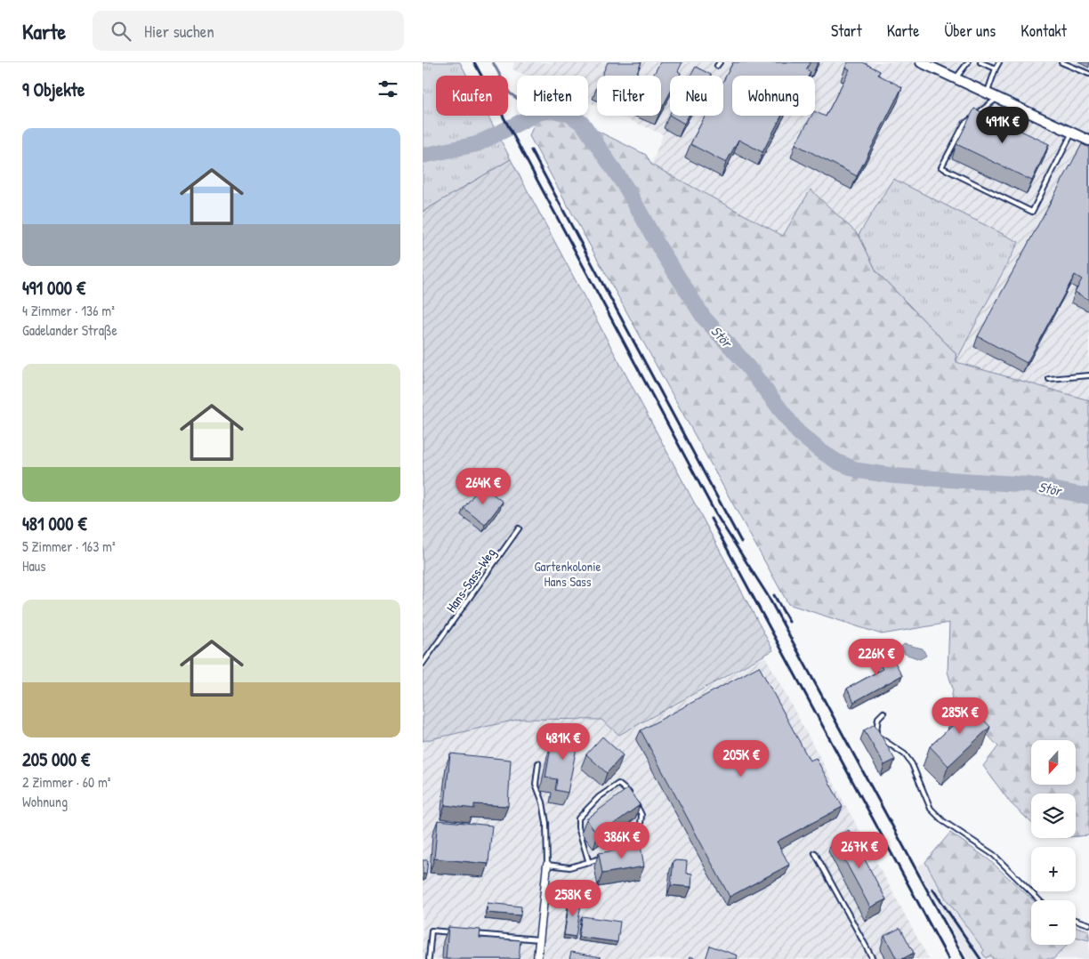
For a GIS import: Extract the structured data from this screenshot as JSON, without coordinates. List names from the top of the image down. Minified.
{"streets":{"lane":["Hans-Sass-Weg"]},"water":["Stör"],"parks":["Gartenkolonie Hans Sass"],"north":"bottom","page":{"header":"Karte","search":"Hier suchen","nav":["Start","Karte","Über uns","Kontakt"],"heading":"9 Objekte","chip":["Kaufen","Mieten","Filter","Neu","Wohnung"],"price":["491K €","264K €","226K €","285K €","481K €","205K €","386K €","267K €","258K €"],"list":[{"name":"491 000 €","note":"4 Zimmer · 136 m² · Gadelander Straße"},{"name":"481 000 €","note":"5 Zimmer · 163 m² · Haus"},{"name":"205 000 €","note":"2 Zimmer · 60 m² · Wohnung"}],"map_buttons":["+","−"]}}
